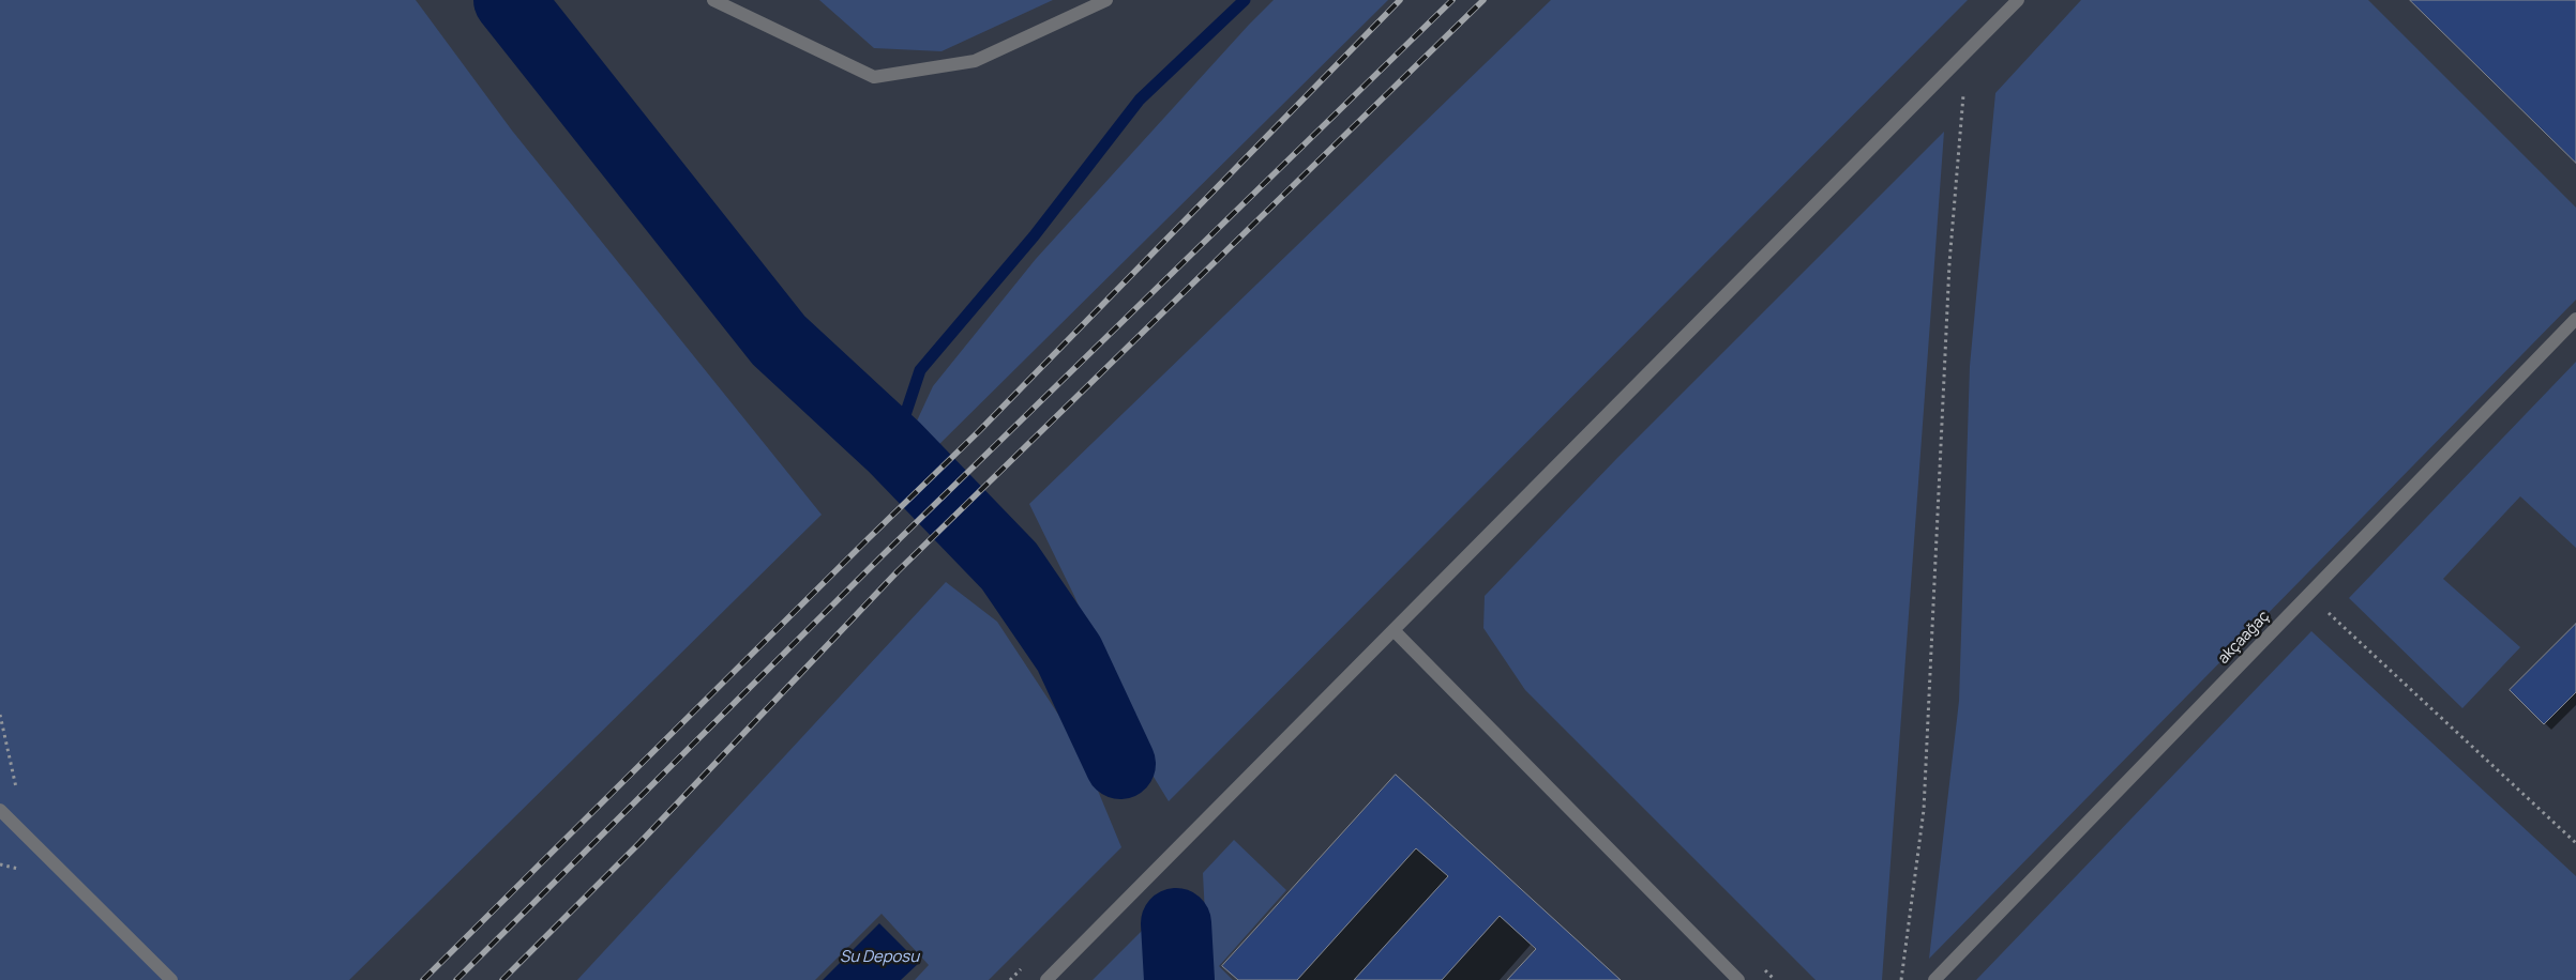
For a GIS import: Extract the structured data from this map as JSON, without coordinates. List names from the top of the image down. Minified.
{"streets":{"street":["akçaağaç"]},"water":["Su Deposu"]}
